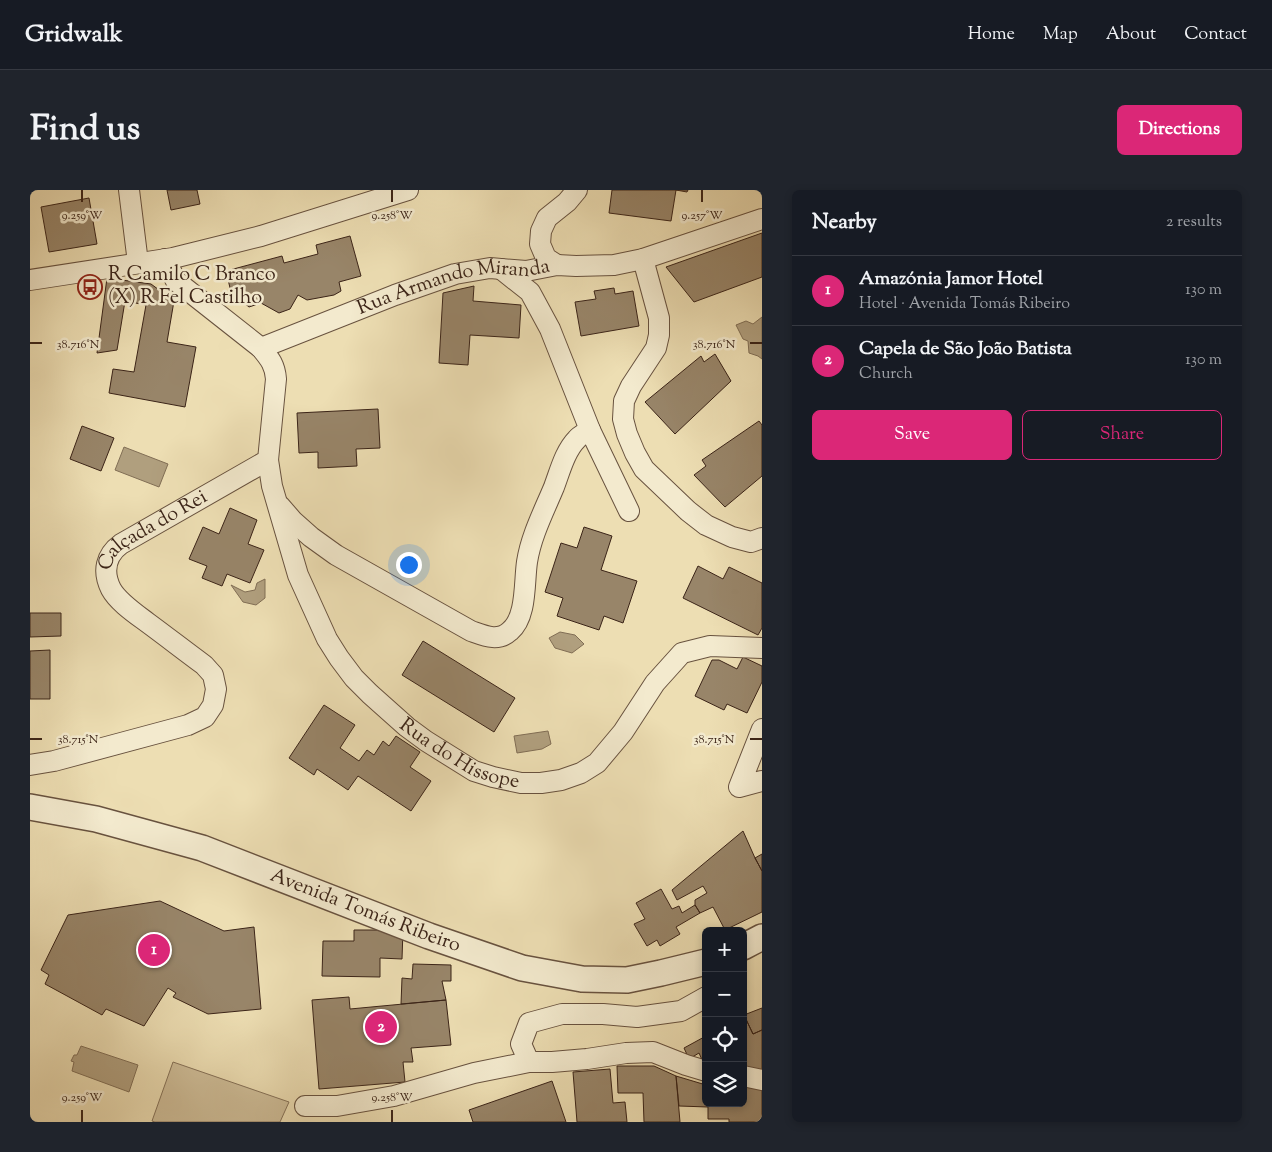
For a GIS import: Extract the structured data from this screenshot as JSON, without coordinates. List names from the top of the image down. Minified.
{"streets":{"street":["Rua Armando Miranda","Calçada do Rei","Rua do Hissope","Avenida Tomás Ribeiro"]},"crossings":[["Calçada do Rei","Rua do Hissope"]],"places":{"bus stop":["R Camilo C Branco (X) R Fel Castilho"]},"page":{"header":"Gridwalk","nav":["Home","Map","About","Contact"],"title":"Find us","buttons":["Directions",["Save","Share"]],"heading":["Nearby","2 results"],"list":[{"mark":"1","name":"Amazónia Jamor Hotel","note":"Hotel · Avenida Tomás Ribeiro","value":"130 m"},{"mark":"2","name":"Capela de São João Batista","note":"Church","value":"130 m"}],"map_buttons":["+","−"],"pins":["1","2"]},"coordinates":["9.259°W","9.258°W","9.257°W","38.716°N","38.715°N"]}
